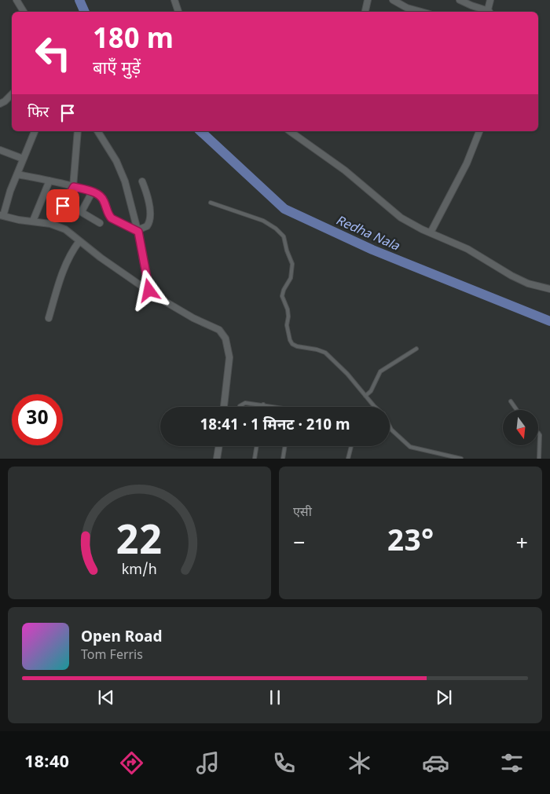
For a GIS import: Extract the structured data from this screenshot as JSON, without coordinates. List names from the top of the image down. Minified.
{"water":["Redha Nala"],"north":"bottom","page":{"turn":["180 m","बाएँ मुड़ें"],"then":"फिर","limit":"30","trip":"18:41 · 1 मिनट · 210 m","tile":"एसी","heat":["−","23°","+"],"song":["Open Road","Tom Ferris"],"tabs":"18:40","gauge":["22","km/h"]}}
